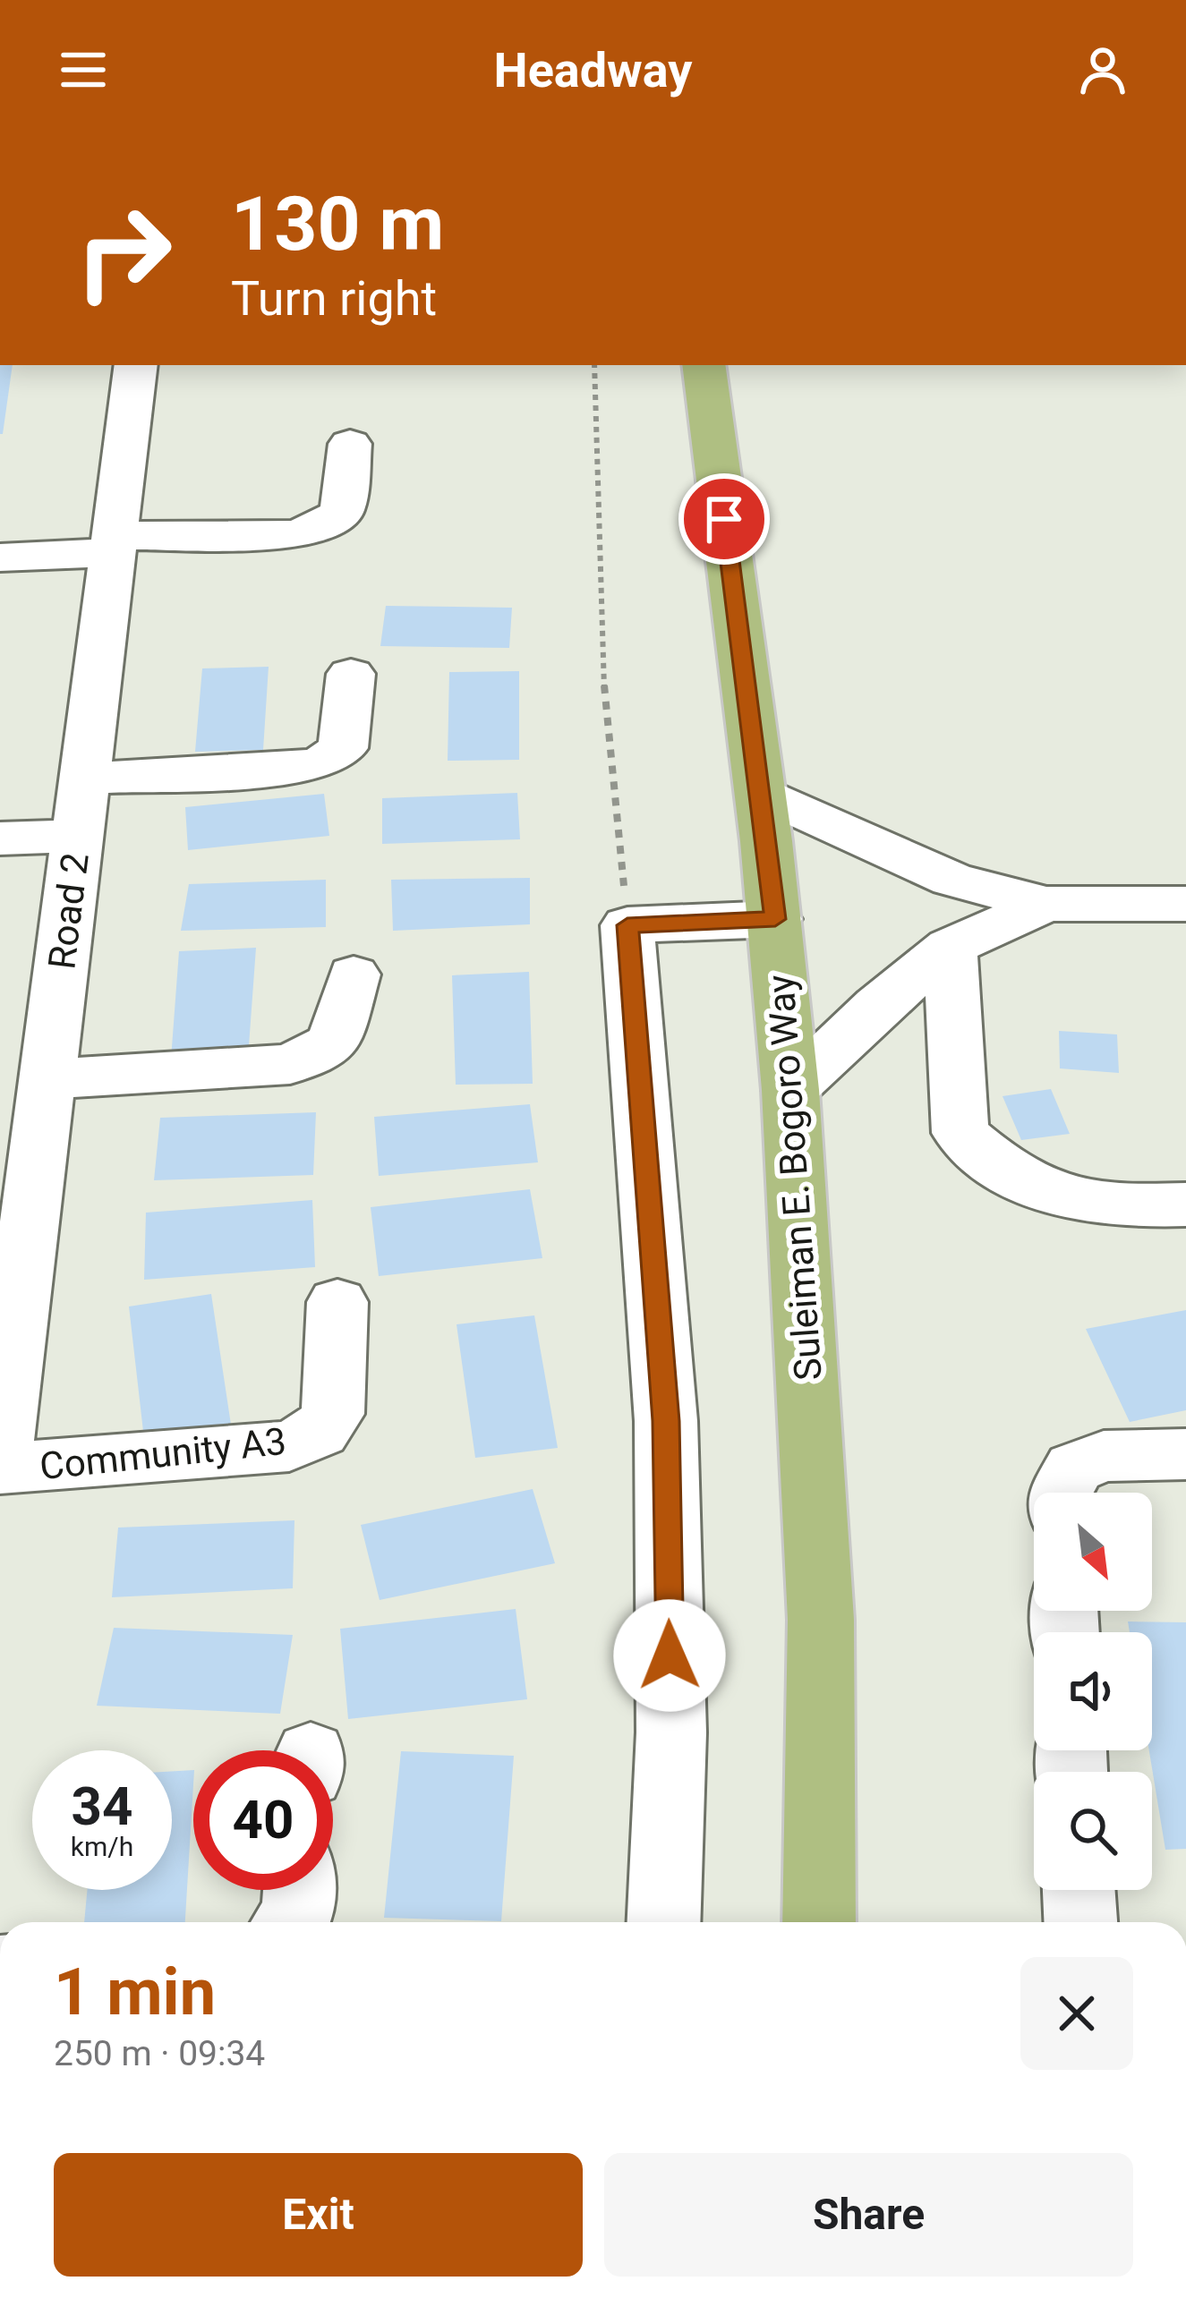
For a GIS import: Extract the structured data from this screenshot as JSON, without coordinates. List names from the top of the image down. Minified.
{"streets":{"main road":["Suleiman E. Bogoro Way"],"street":["Road 2","Community A3"]},"north":"bottom right","page":{"header":"Headway","turn":["130 m","Turn right"],"speed":"34 km/h","limit":"40","heading":["1 min","250 m · 09:34"],"buttons":["Exit","Share"]}}
